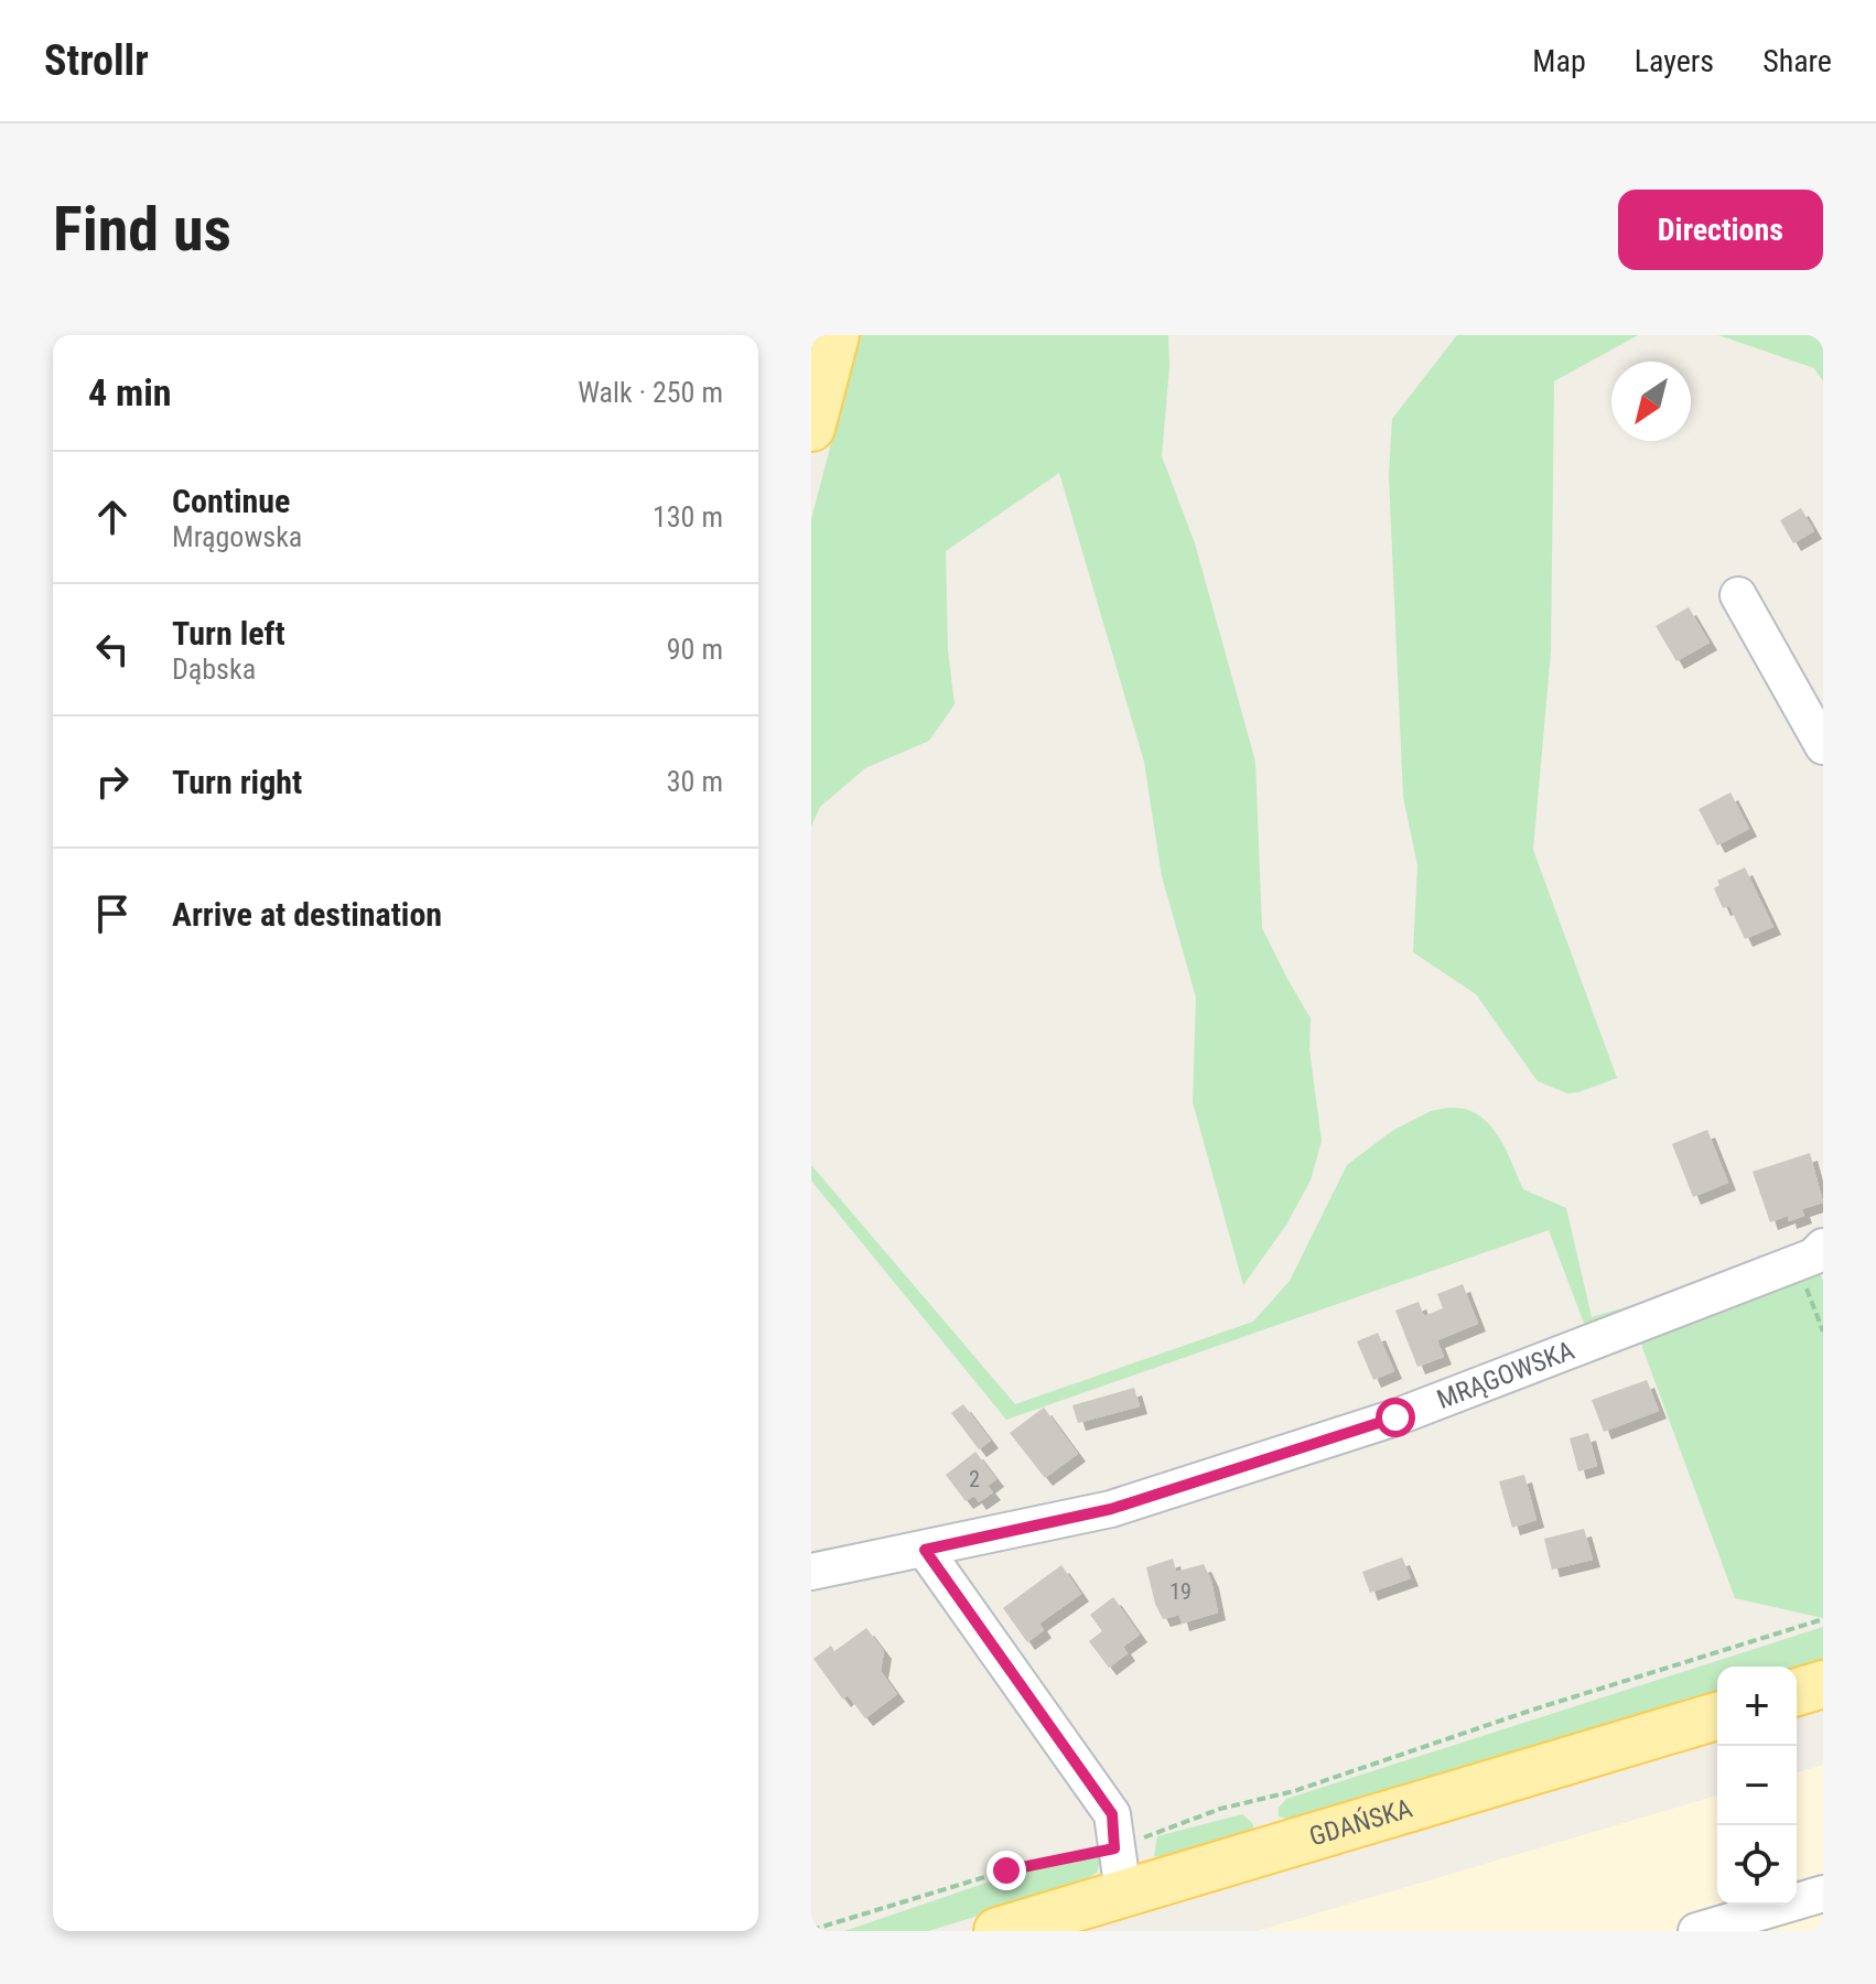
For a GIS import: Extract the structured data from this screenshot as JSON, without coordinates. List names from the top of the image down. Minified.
{"streets":{"main road":["GDAŃSKA"],"street":["MRĄGOWSKA"]},"house_numbers":["2","19"],"north":"bottom left","page":{"header":"Strollr","nav":["Map","Layers","Share"],"buttons":"Directions","title":"Find us","heading":["4 min","Walk · 250 m"],"list":[["Continue","Mrągowska","130 m"],["Turn left","Dąbska","90 m"],["Turn right","30 m"],"Arrive at destination"],"map_buttons":["+","−"]}}
